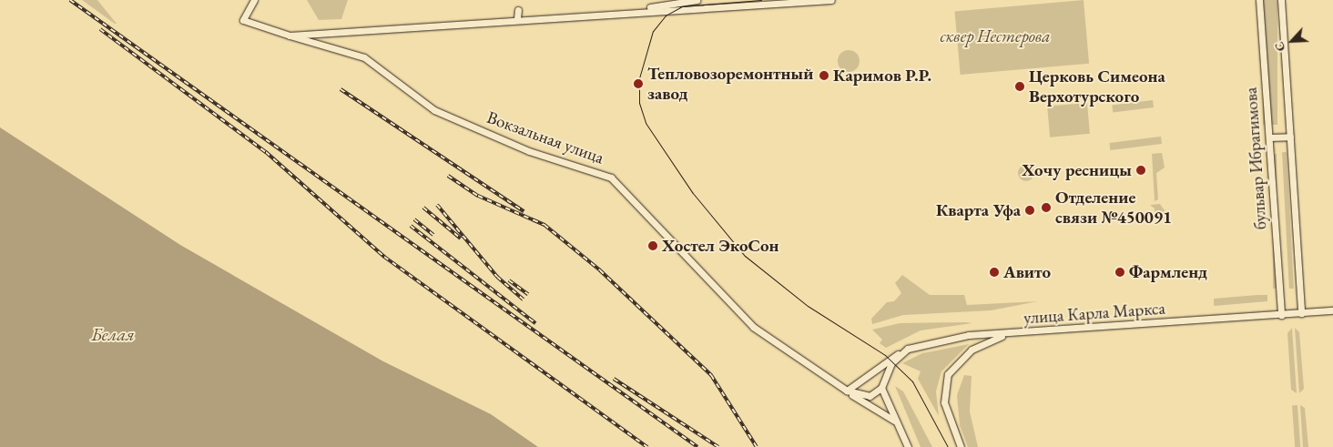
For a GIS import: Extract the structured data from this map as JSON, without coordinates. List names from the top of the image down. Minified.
{"streets":{"street":["Вокзальная улица","бульвар Ибрагимова","улица Карла Маркса"]},"crossings":[["Вокзальная улица","улица Карла Маркса"],["бульвар Ибрагимова","улица Карла Маркса"]],"water":["Белая"],"parks":["сквер Нестерова"],"places":["Каримов Р.Р.","Тепловозоремонтный завод","Церковь Симеона Верхотурского","Хочу ресницы","Отделение связи №450091","Кварта Уфа","Хостел ЭкоСон","Авито","Фармленд"],"north":"bottom left"}
